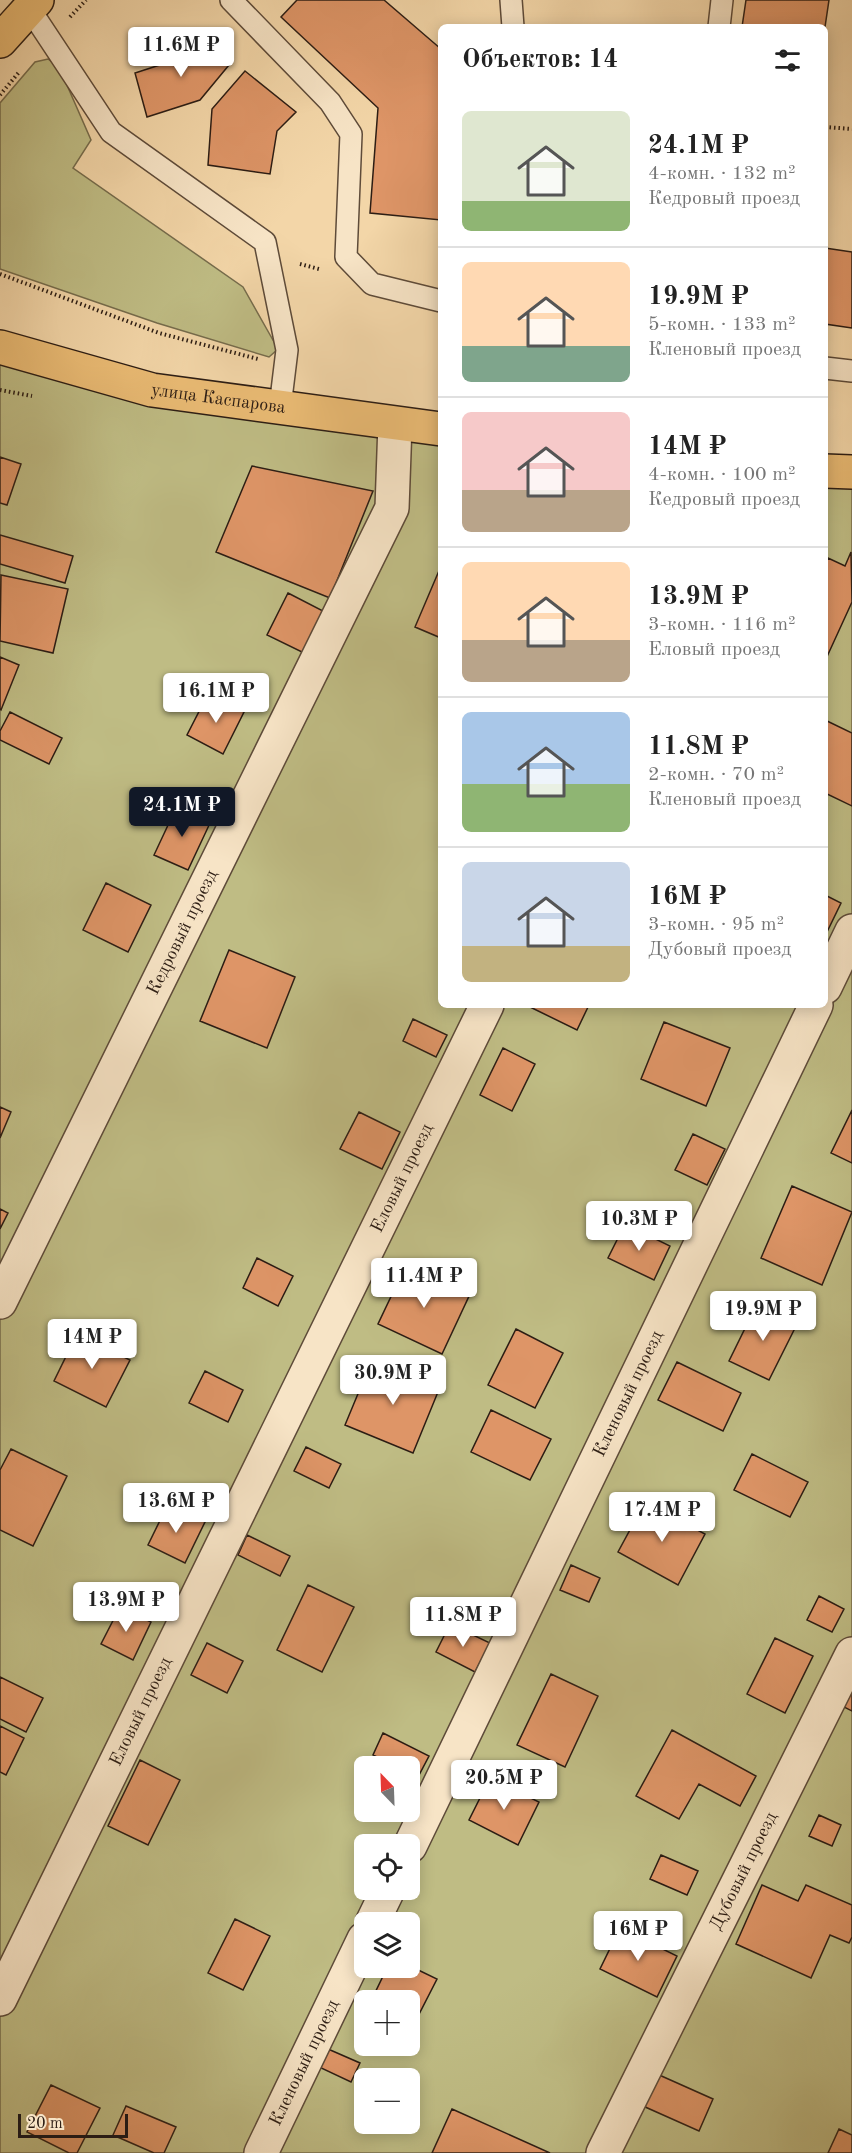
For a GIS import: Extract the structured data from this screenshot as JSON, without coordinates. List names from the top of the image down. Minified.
{"streets":{"main road":["улица Каспарова"],"street":["Кедровый проезд","Еловый проезд","Кленовый проезд","Дубовый проезд"]},"crossings":[["улица Каспарова","Кедровый проезд"]],"scale_bar":"20 m","north":"top left","page":{"heading":"Объектов: 14","price":["11.6M ₽","16.1M ₽","24.1M ₽","10.3M ₽","11.4M ₽","19.9M ₽","14M ₽","30.9M ₽","13.6M ₽","17.4M ₽","13.9M ₽","11.8M ₽","20.5M ₽","16M ₽"],"list":[{"name":"24.1M ₽","note":"4-комн. · 132 m² · Кедровый проезд"},{"name":"19.9M ₽","note":"5-комн. · 133 m² · Кленовый проезд"},{"name":"14M ₽","note":"4-комн. · 100 m² · Кедровый проезд"},{"name":"13.9M ₽","note":"3-комн. · 116 m² · Еловый проезд"},{"name":"11.8M ₽","note":"2-комн. · 70 m² · Кленовый проезд"},{"name":"16M ₽","note":"3-комн. · 95 m² · Дубовый проезд"}],"map_buttons":["+","−"],"scale":"20 m"}}
